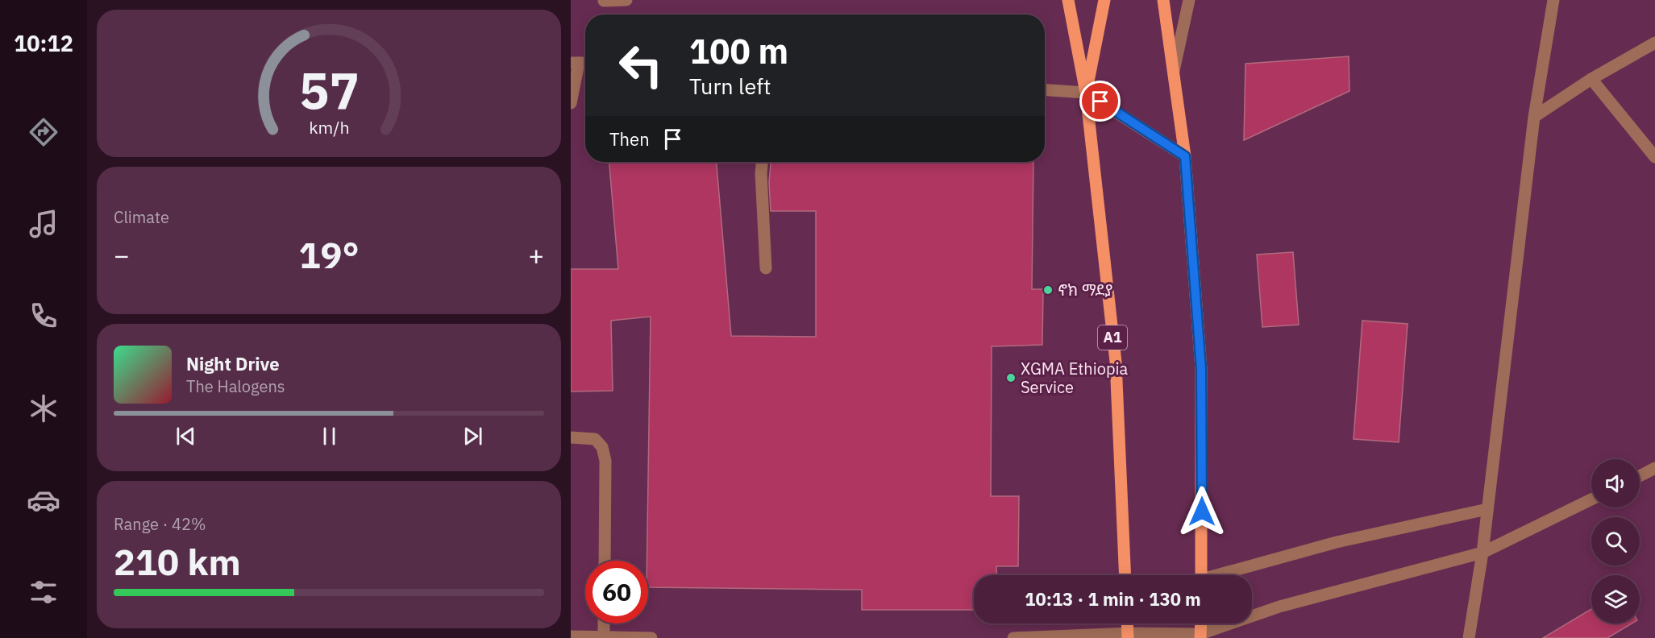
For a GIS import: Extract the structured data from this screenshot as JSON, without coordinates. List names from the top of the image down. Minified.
{"streets":{"main road":["A1"]},"places":["ኖክ ማደያ","XGMA Ethiopia Service"],"page":{"tabs":"10:12","turn":["100 m","Turn left"],"then":"Then","tile":["Climate",["Range · 42%","210 km"]],"heat":["−","19°","+"],"song":["Night Drive","The Halogens"],"limit":"60","trip":"10:13 · 1 min · 130 m","gauge":["57","km/h"]}}
